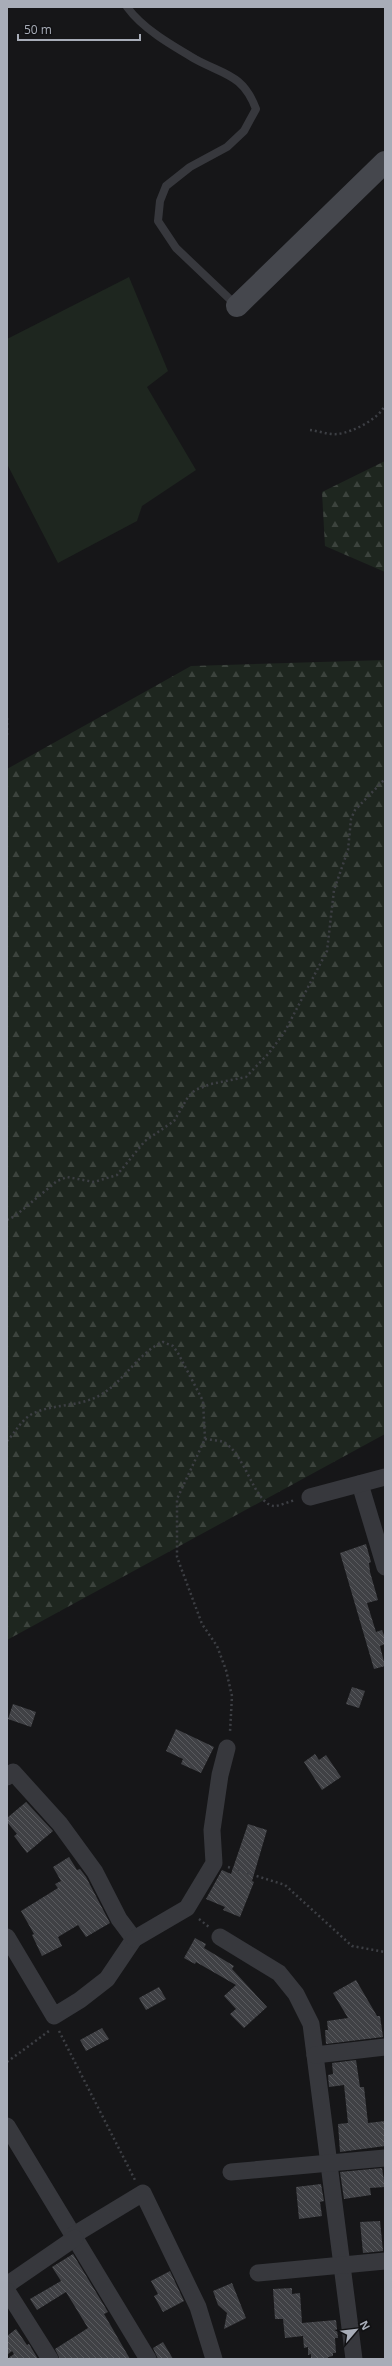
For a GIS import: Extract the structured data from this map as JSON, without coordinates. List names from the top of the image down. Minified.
{"scale_bar":"50 m","north":"top right"}
